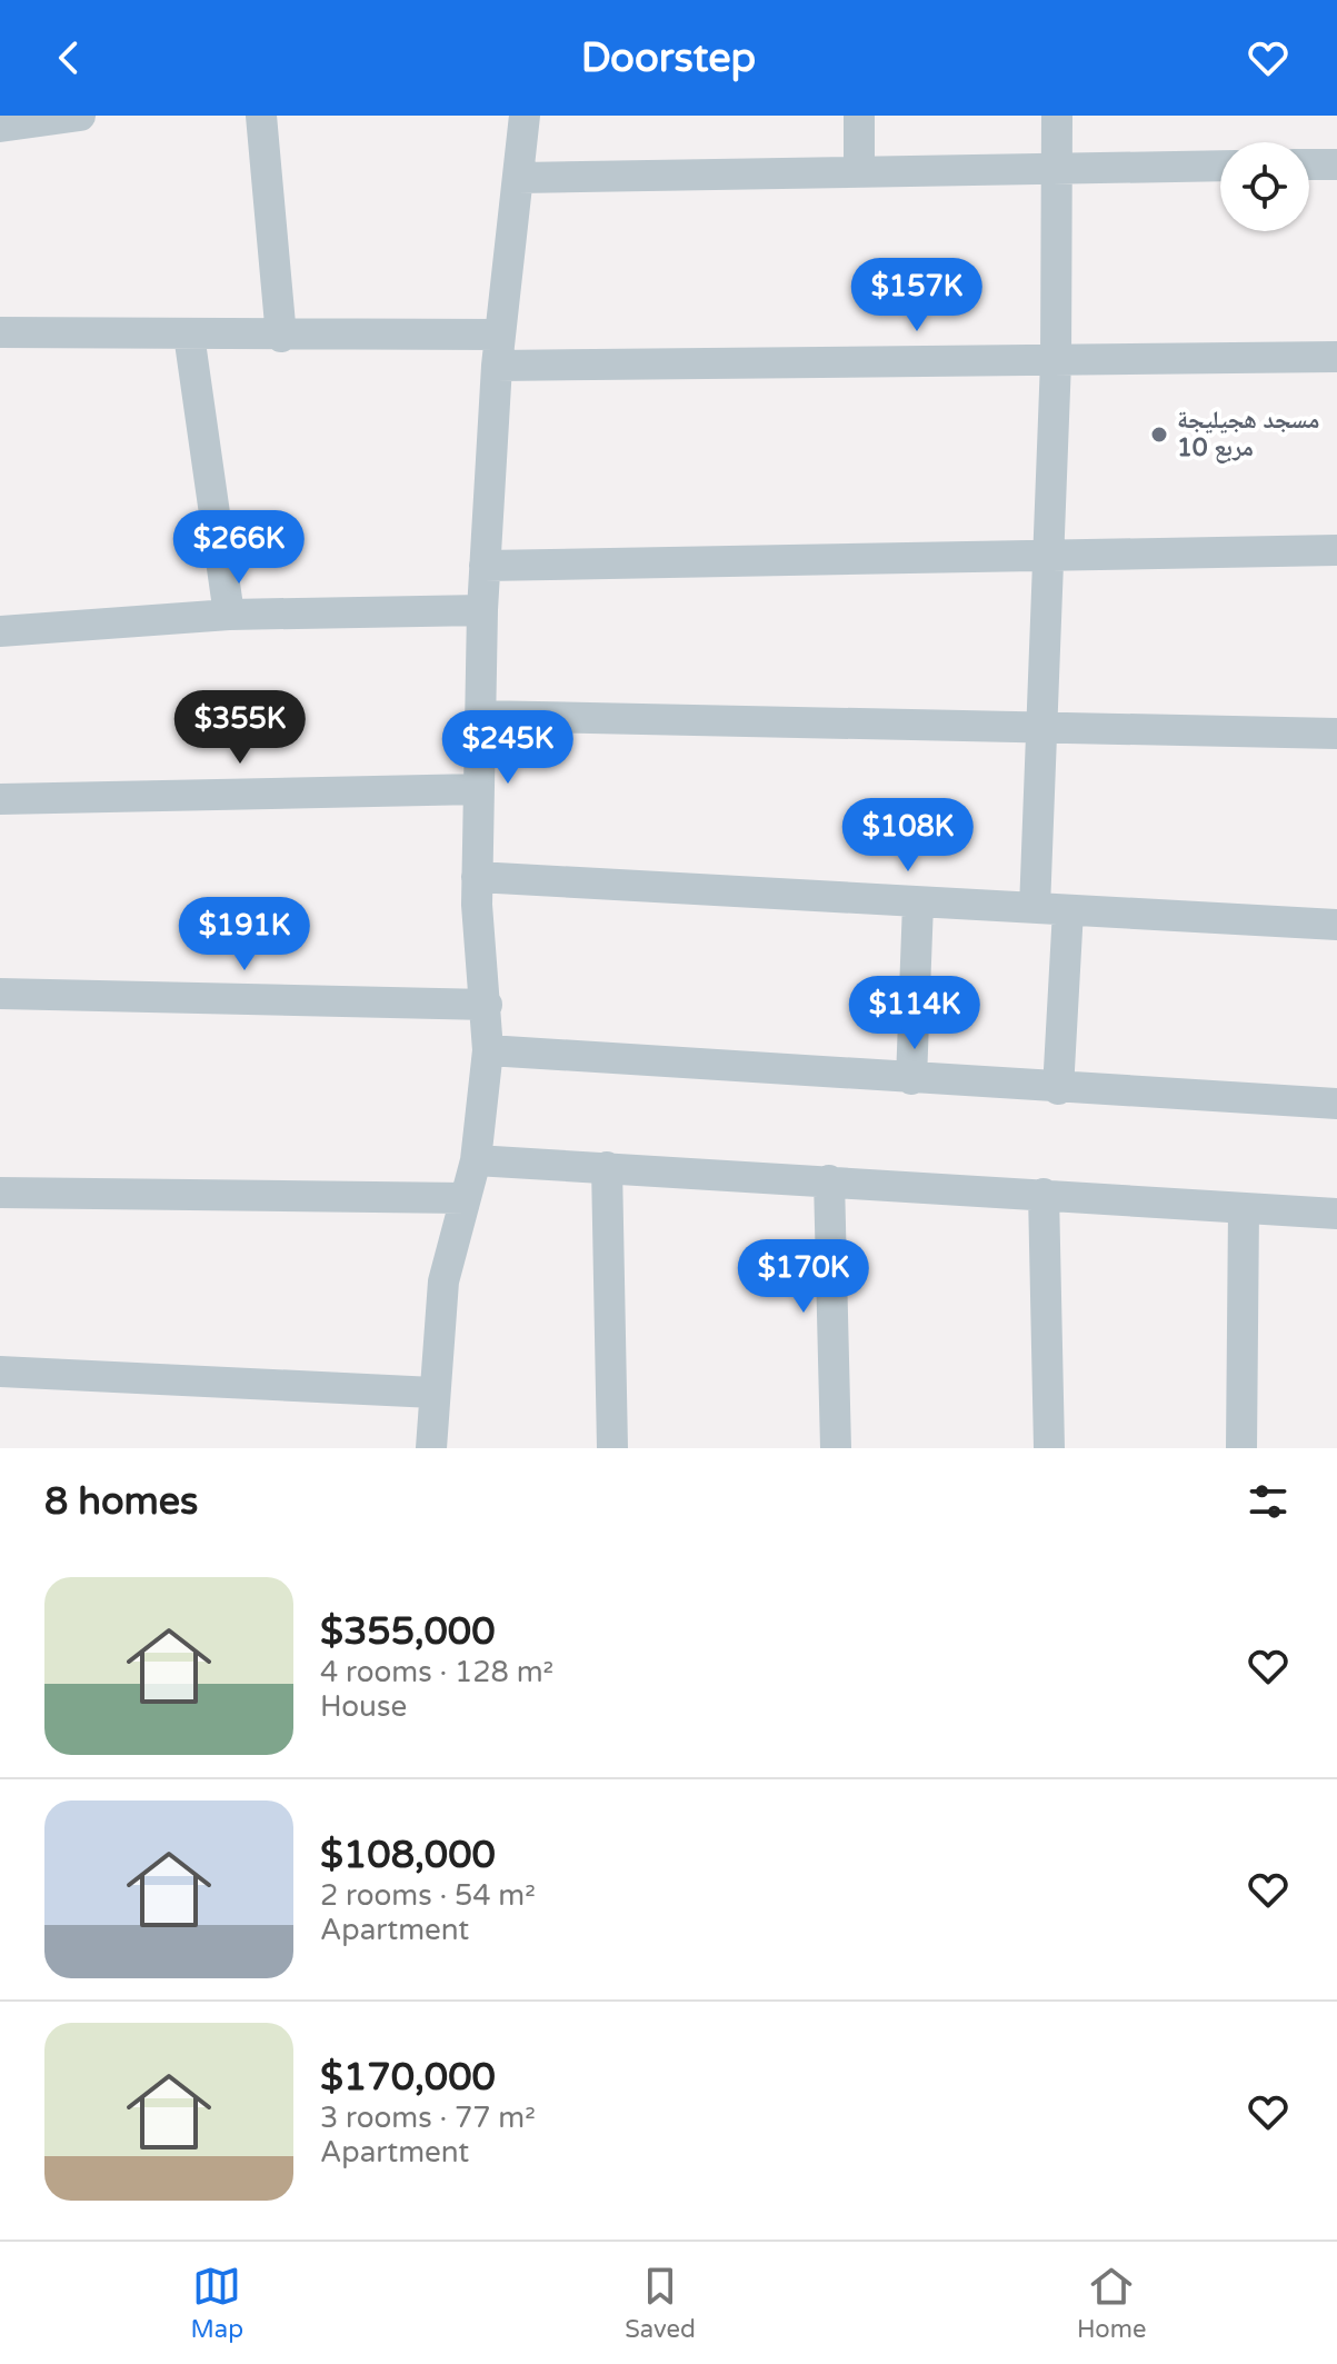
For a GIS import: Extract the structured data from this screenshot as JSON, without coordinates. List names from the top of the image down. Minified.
{"places":["مسجد هجيليجة مربع 10"],"page":{"header":"Doorstep","price":["$157K","$266K","$355K","$245K","$108K","$191K","$114K","$170K"],"heading":"8 homes","list":[{"name":"$355,000","note":"4 rooms · 128 m² · House"},{"name":"$108,000","note":"2 rooms · 54 m² · Apartment"},{"name":"$170,000","note":"3 rooms · 77 m² · Apartment"}],"tabs":["Map","Saved","Home"]}}
